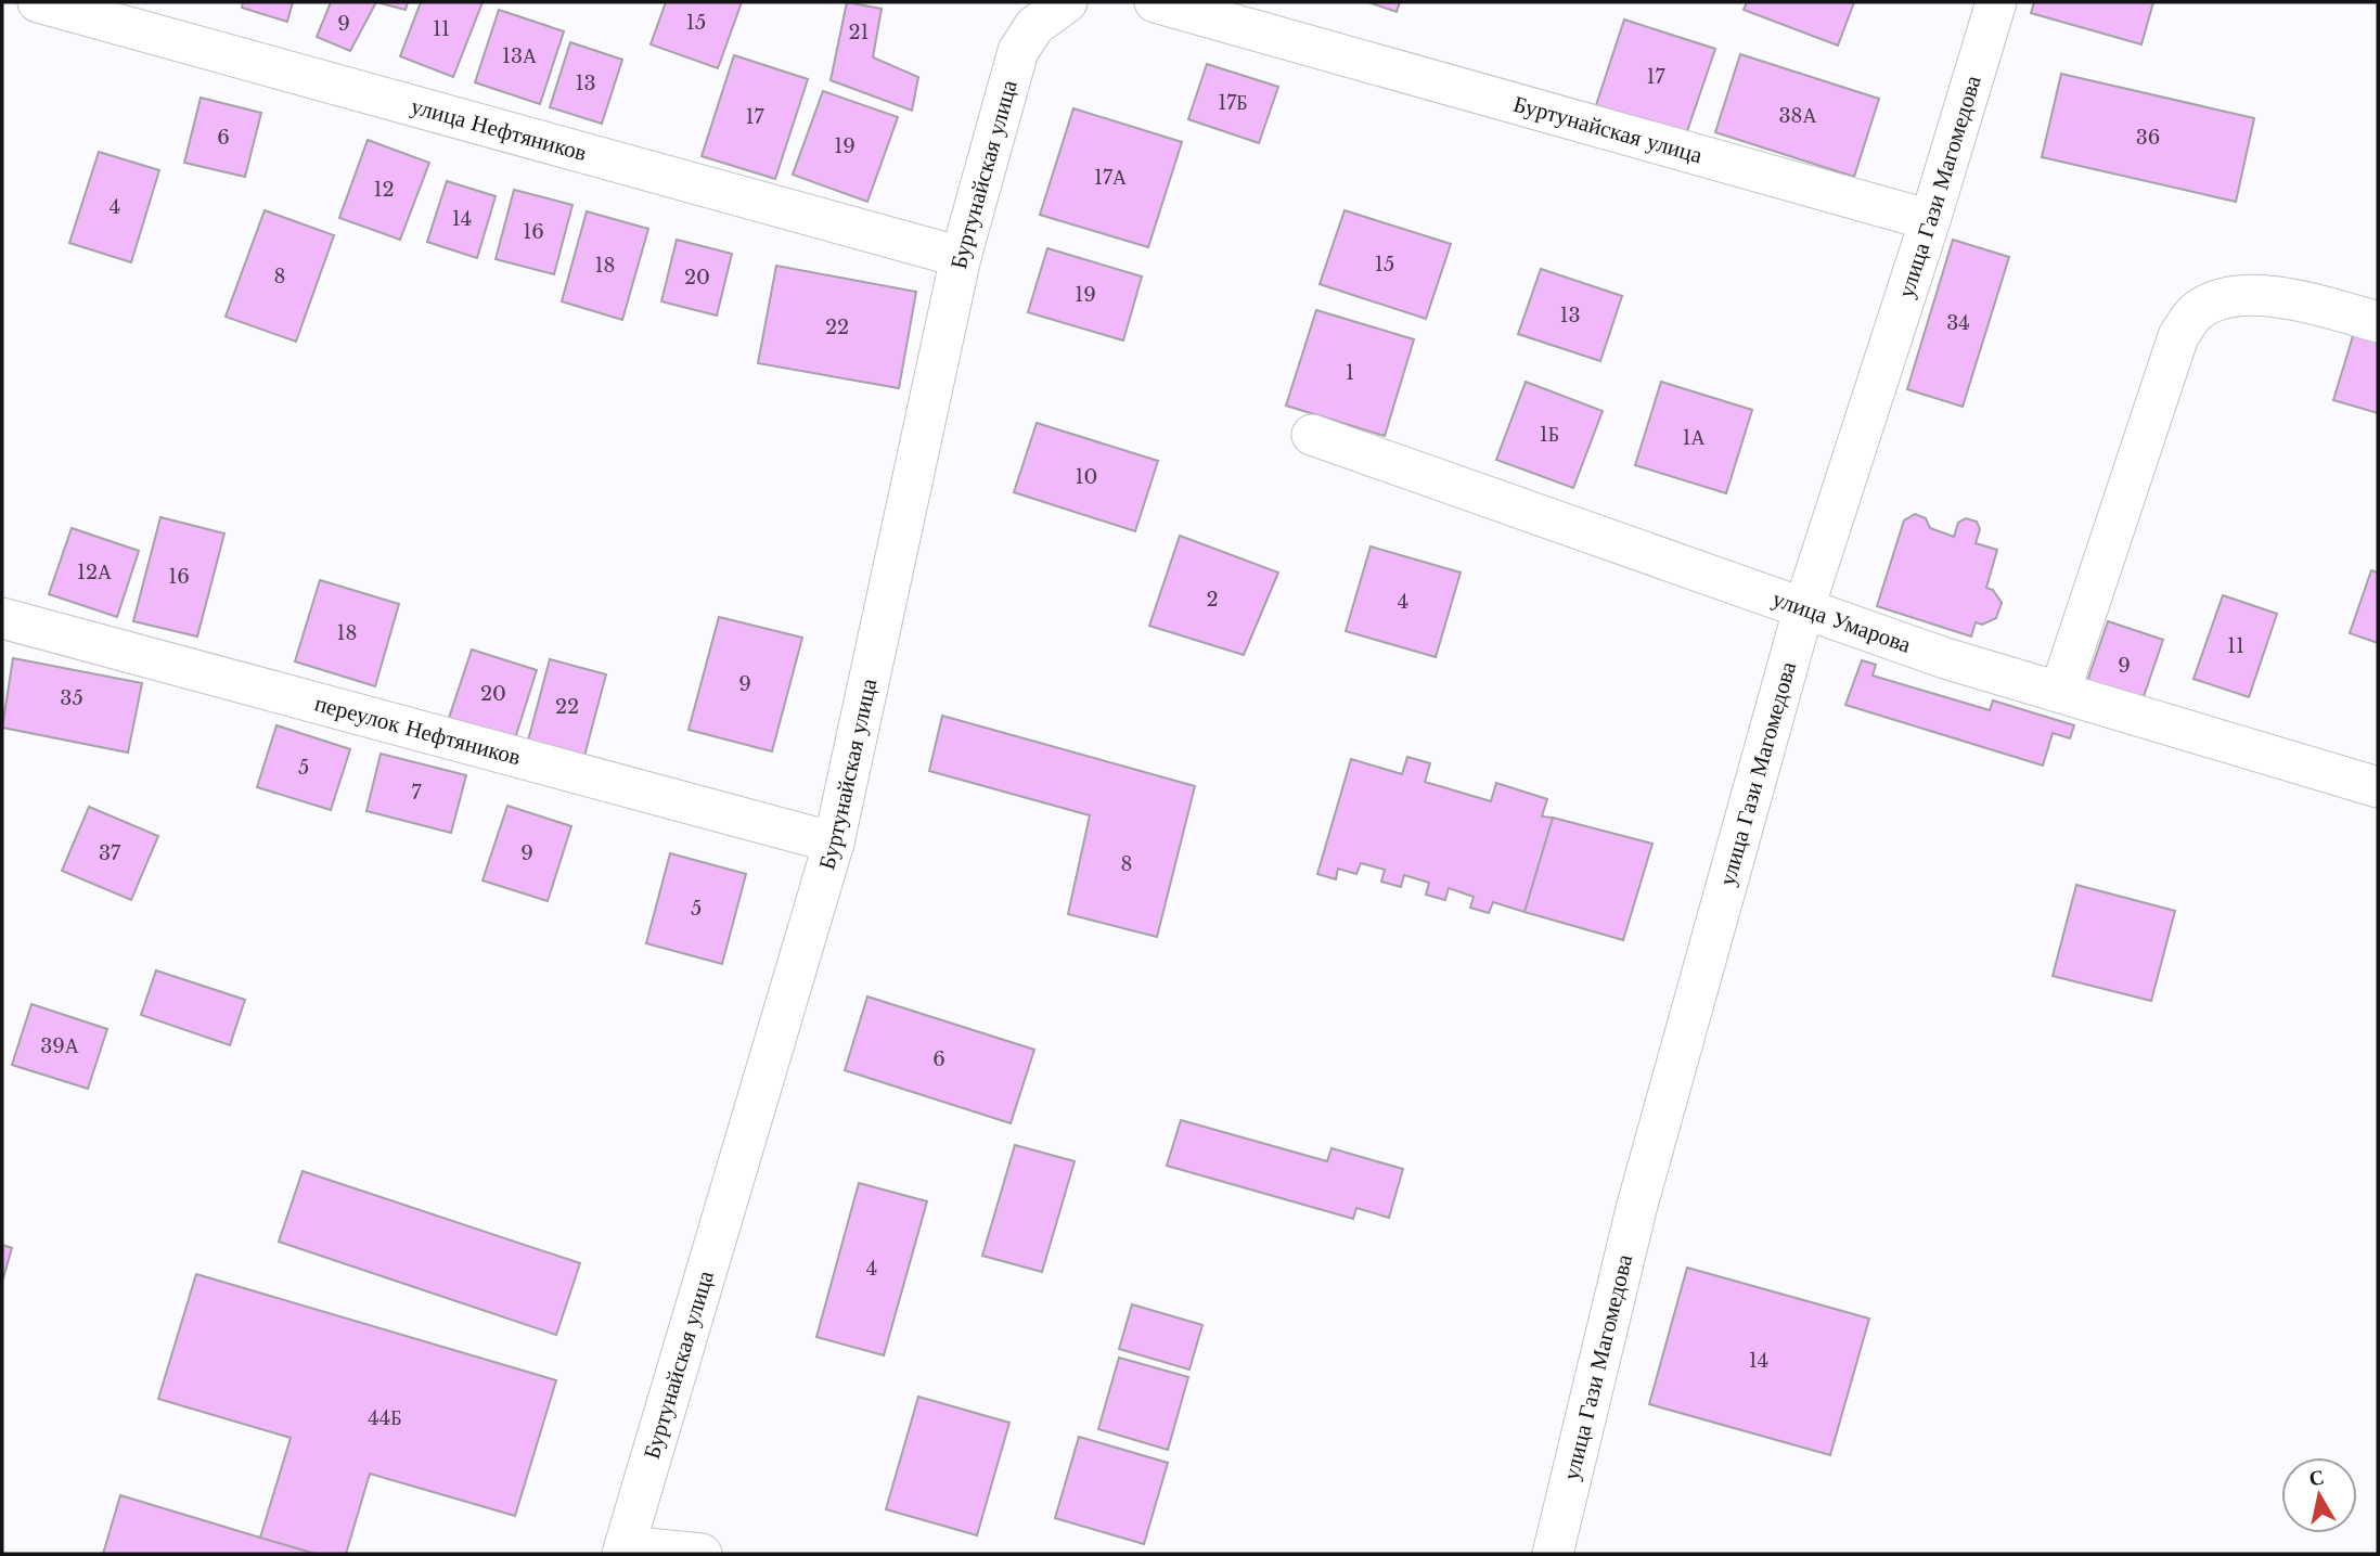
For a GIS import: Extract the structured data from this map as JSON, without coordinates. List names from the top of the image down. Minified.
{"streets":{"street":["улица Нефтяников","Буртунайская улица","улица Гази Магомедова","улица Умарова","переулок Нефтяников"]},"crossings":[["улица Нефтяников","Буртунайская улица"],["Буртунайская улица","улица Гази Магомедова"],["Буртунайская улица","переулок Нефтяников"],["улица Гази Магомедова","улица Умарова"]],"house_numbers":["15","9","11","21","13А","17","13","17Б","38А","17","6","36","19","17А","12","4","14","16","15","18","8","20","19","13","34","22","1","1Б","1А","10","12А","16","2","4","18","11","9","9","20","35","22","5","7","37","9","8","5","39А","6","4","14","44Б"],"north":"top"}
